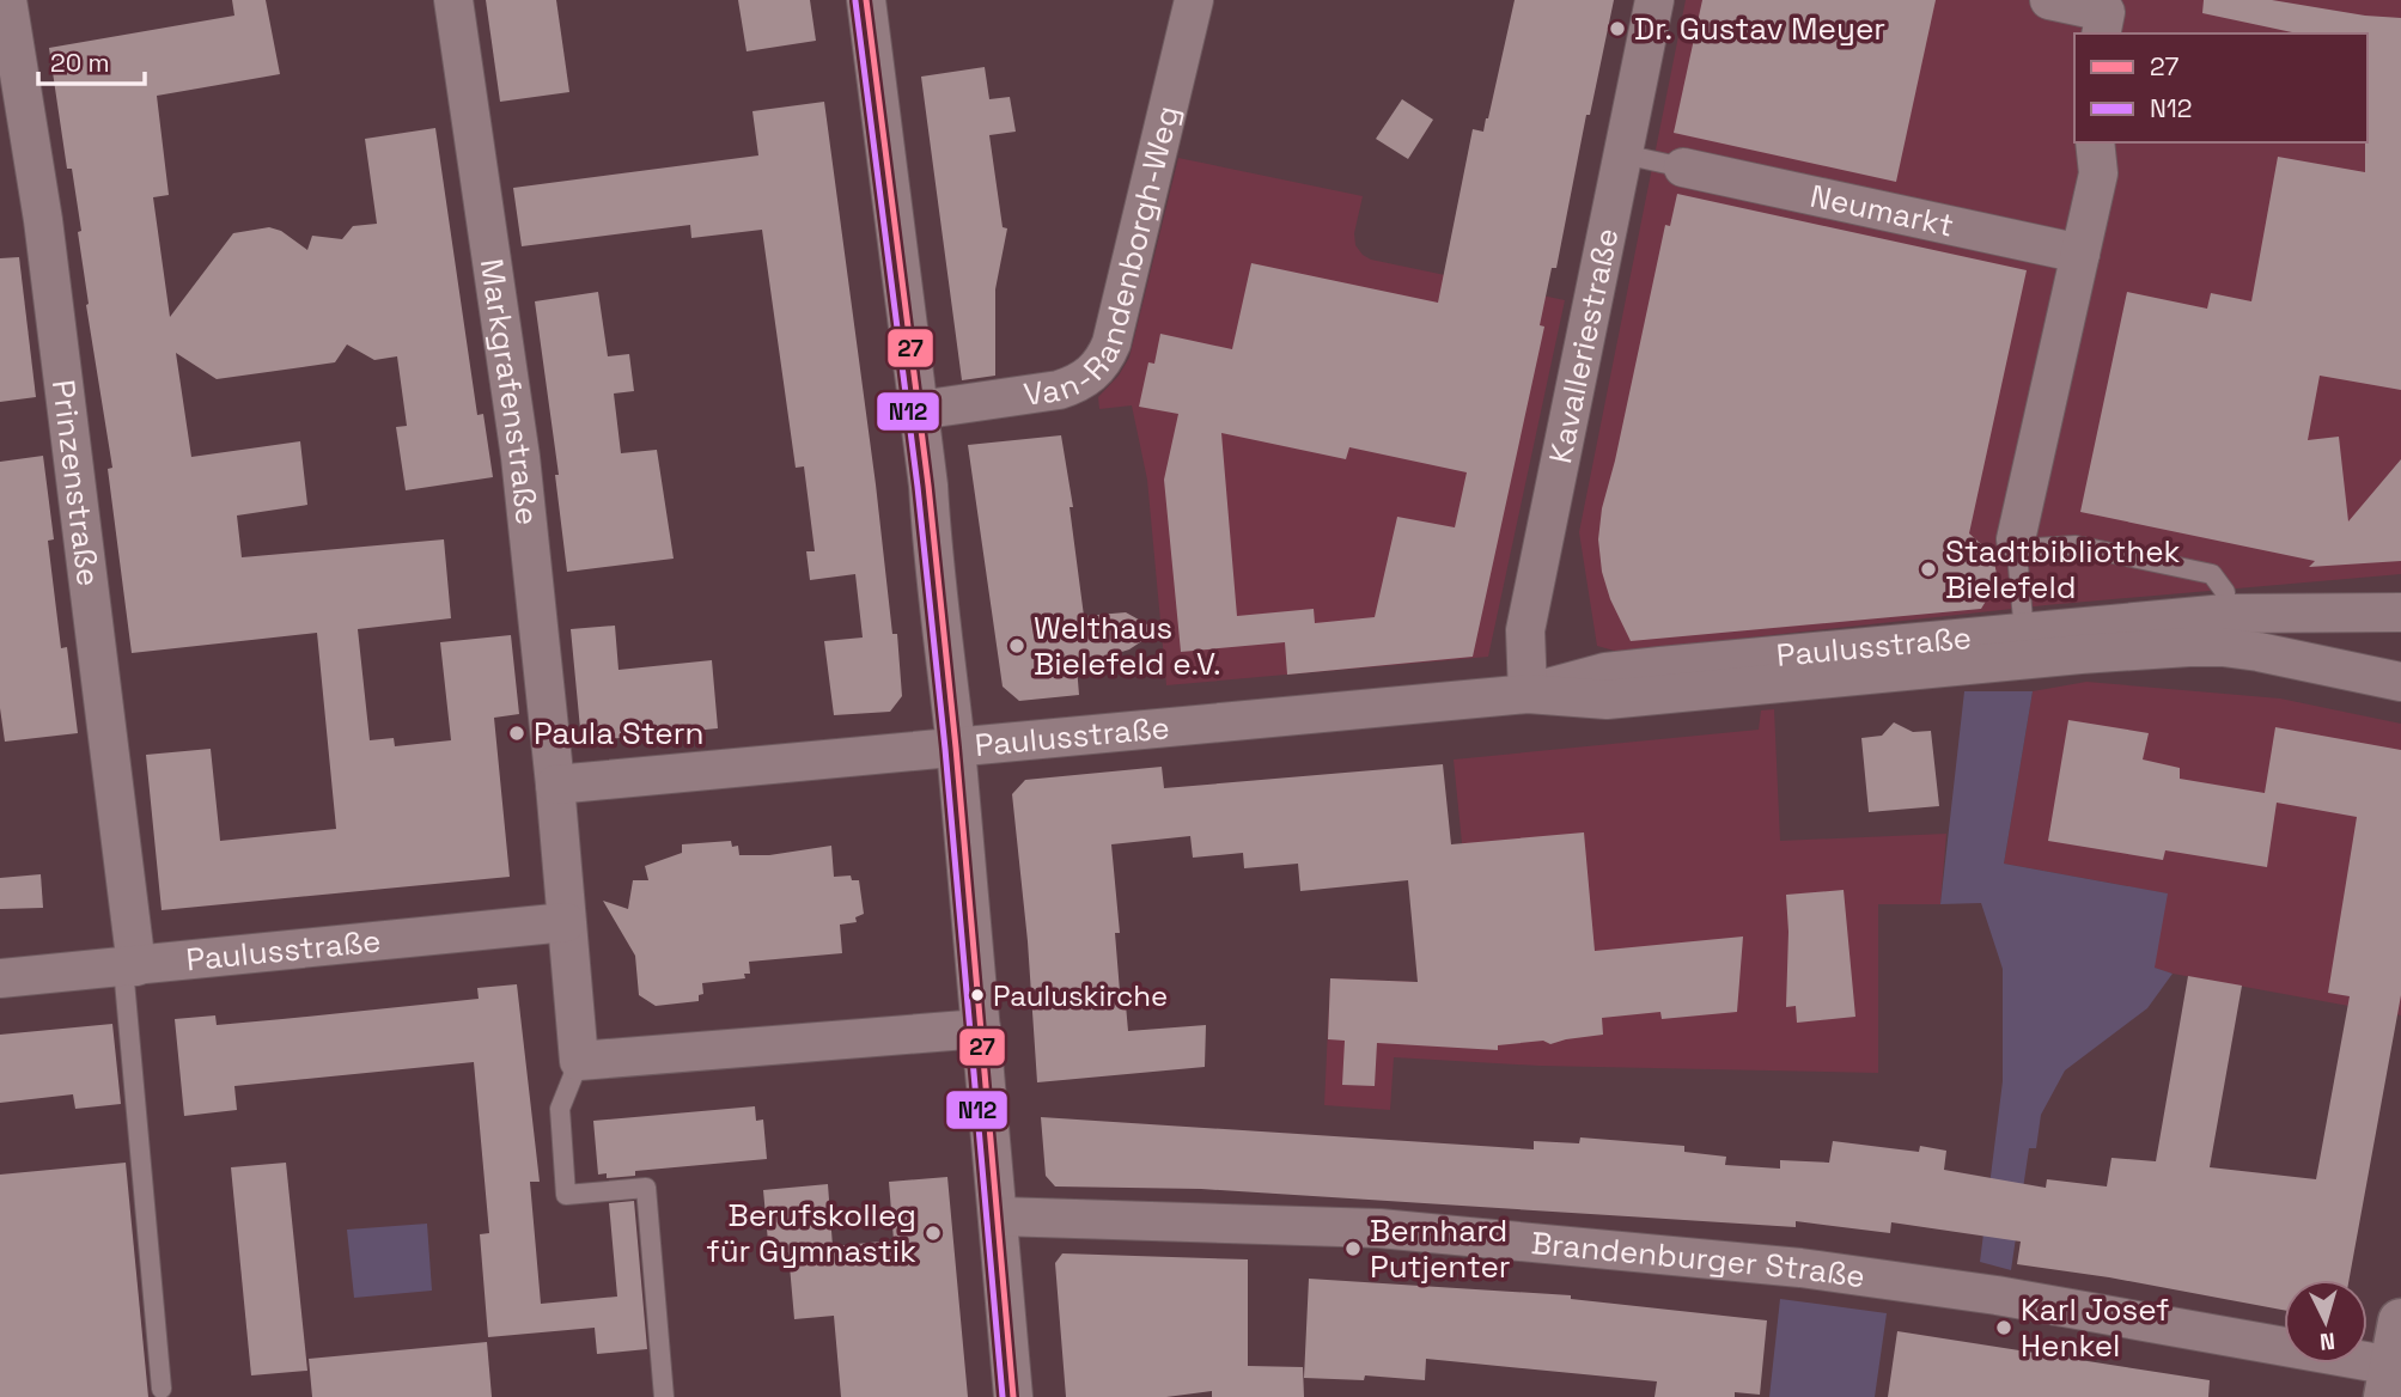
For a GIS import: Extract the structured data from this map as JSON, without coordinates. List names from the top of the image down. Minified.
{"streets":{"street":["Neumarkt","Van-Randenborgh-Weg","Kavalleriestraße","Markgrafenstraße","Prinzenstraße","Paulusstraße","Brandenburger Straße"]},"crossings":[["Kavalleriestraße","Paulusstraße"],["Markgrafenstraße","Paulusstraße"],["Prinzenstraße","Paulusstraße"]],"places":["Dr. Gustav Meyer","Stadtbibliothek Bielefeld","Welthaus Bielefeld e.V.","Paula Stern","Pauluskirche","Berufskolleg für Gymnastik","Bernhard Putjenter","Karl Josef Henkel"],"lines":["transit line 27","transit line N12"],"legend":["27","N12"],"scale_bar":"20 m","north":"bottom"}
